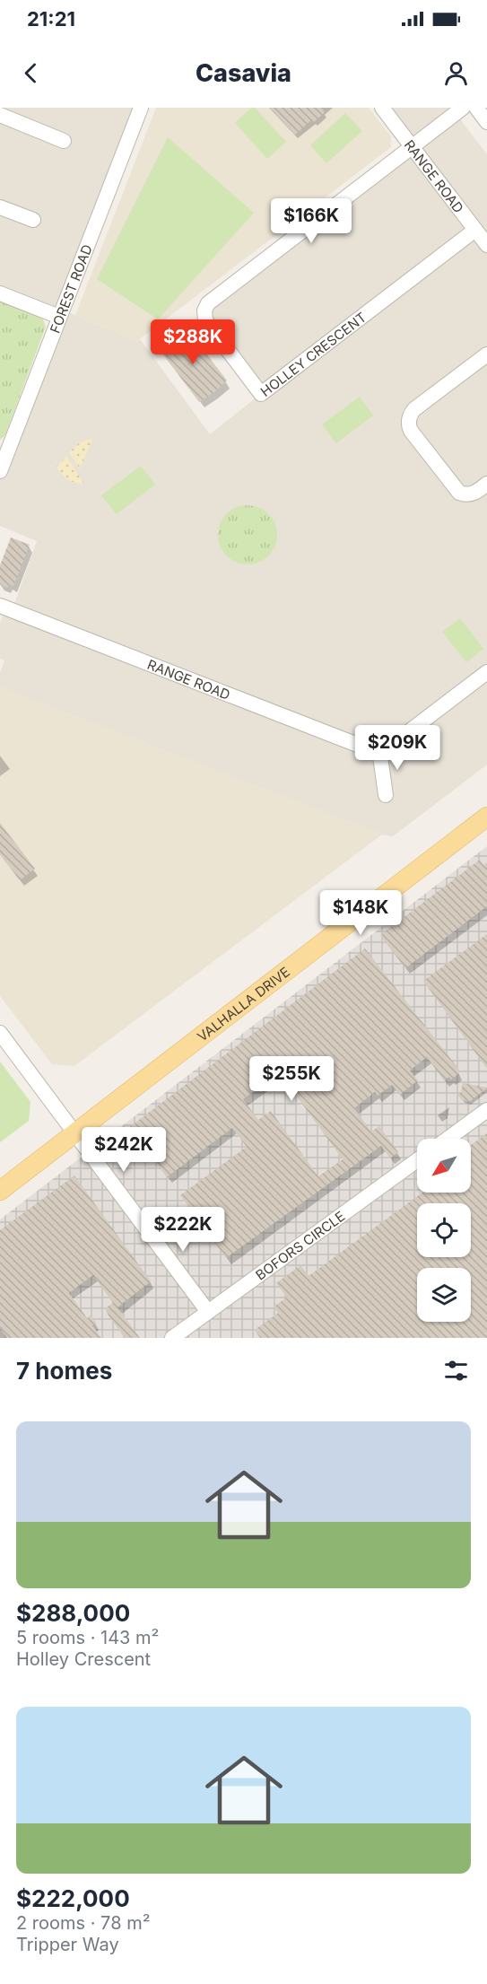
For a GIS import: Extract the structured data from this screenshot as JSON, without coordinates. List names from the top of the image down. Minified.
{"streets":{"main road":["VALHALLA DRIVE"],"street":["RANGE ROAD","FOREST ROAD","HOLLEY CRESCENT","BOFORS CIRCLE"]},"crossings":[["RANGE ROAD","HOLLEY CRESCENT"]],"north":"bottom left","page":{"status":"21:21","header":"Casavia","price":["$166K","$288K","$209K","$148K","$255K","$242K","$222K"],"heading":"7 homes","list":[{"name":"$288,000","note":"5 rooms · 143 m² · Holley Crescent"},{"name":"$222,000","note":"2 rooms · 78 m² · Tripper Way"}]}}
